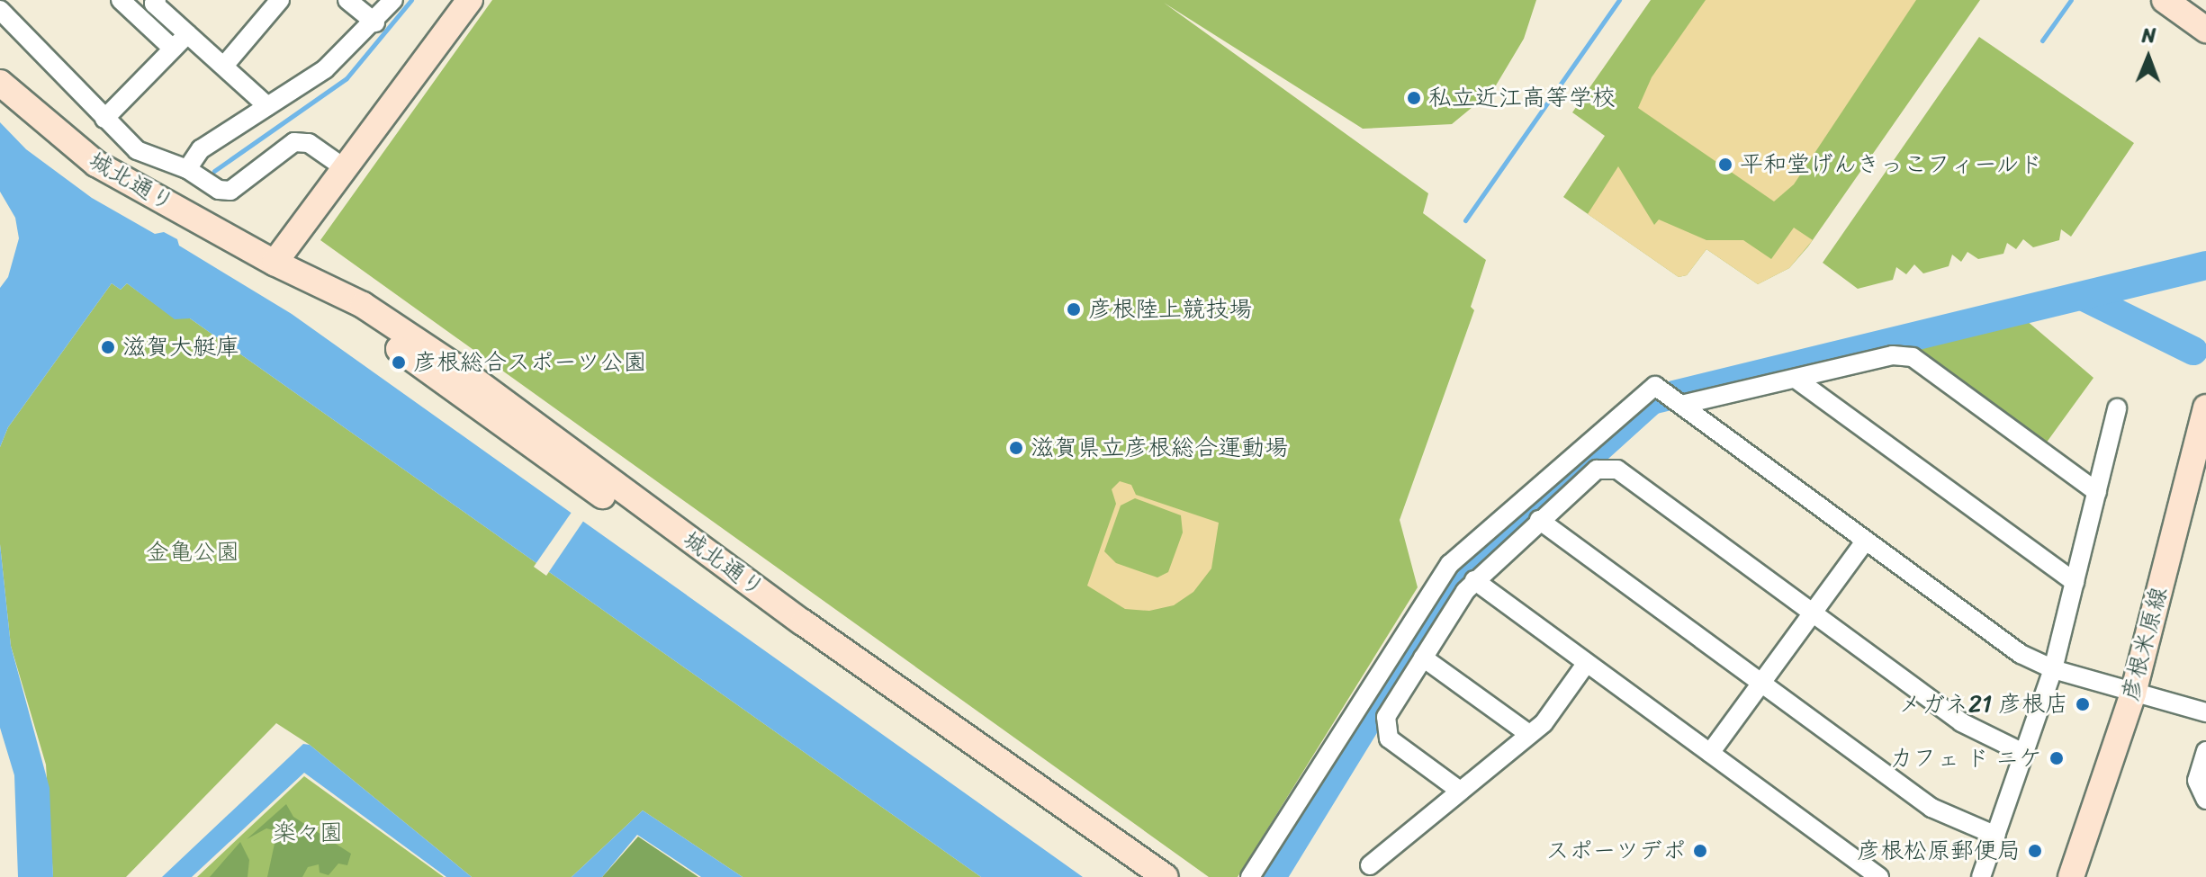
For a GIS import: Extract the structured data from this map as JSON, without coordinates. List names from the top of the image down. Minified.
{"streets":{"main road":["城北通り","彦根米原線"]},"parks":["金亀公園","楽々園"],"places":["私立近江高等学校","平和堂げんきっこフィールド","彦根陸上競技場","滋賀大艇庫","彦根総合スポーツ公園","滋賀県立彦根総合運動場","メガネ21 彦根店","カフェ ド ニケ","スポーツデポ","彦根松原郵便局"],"north":"top"}
